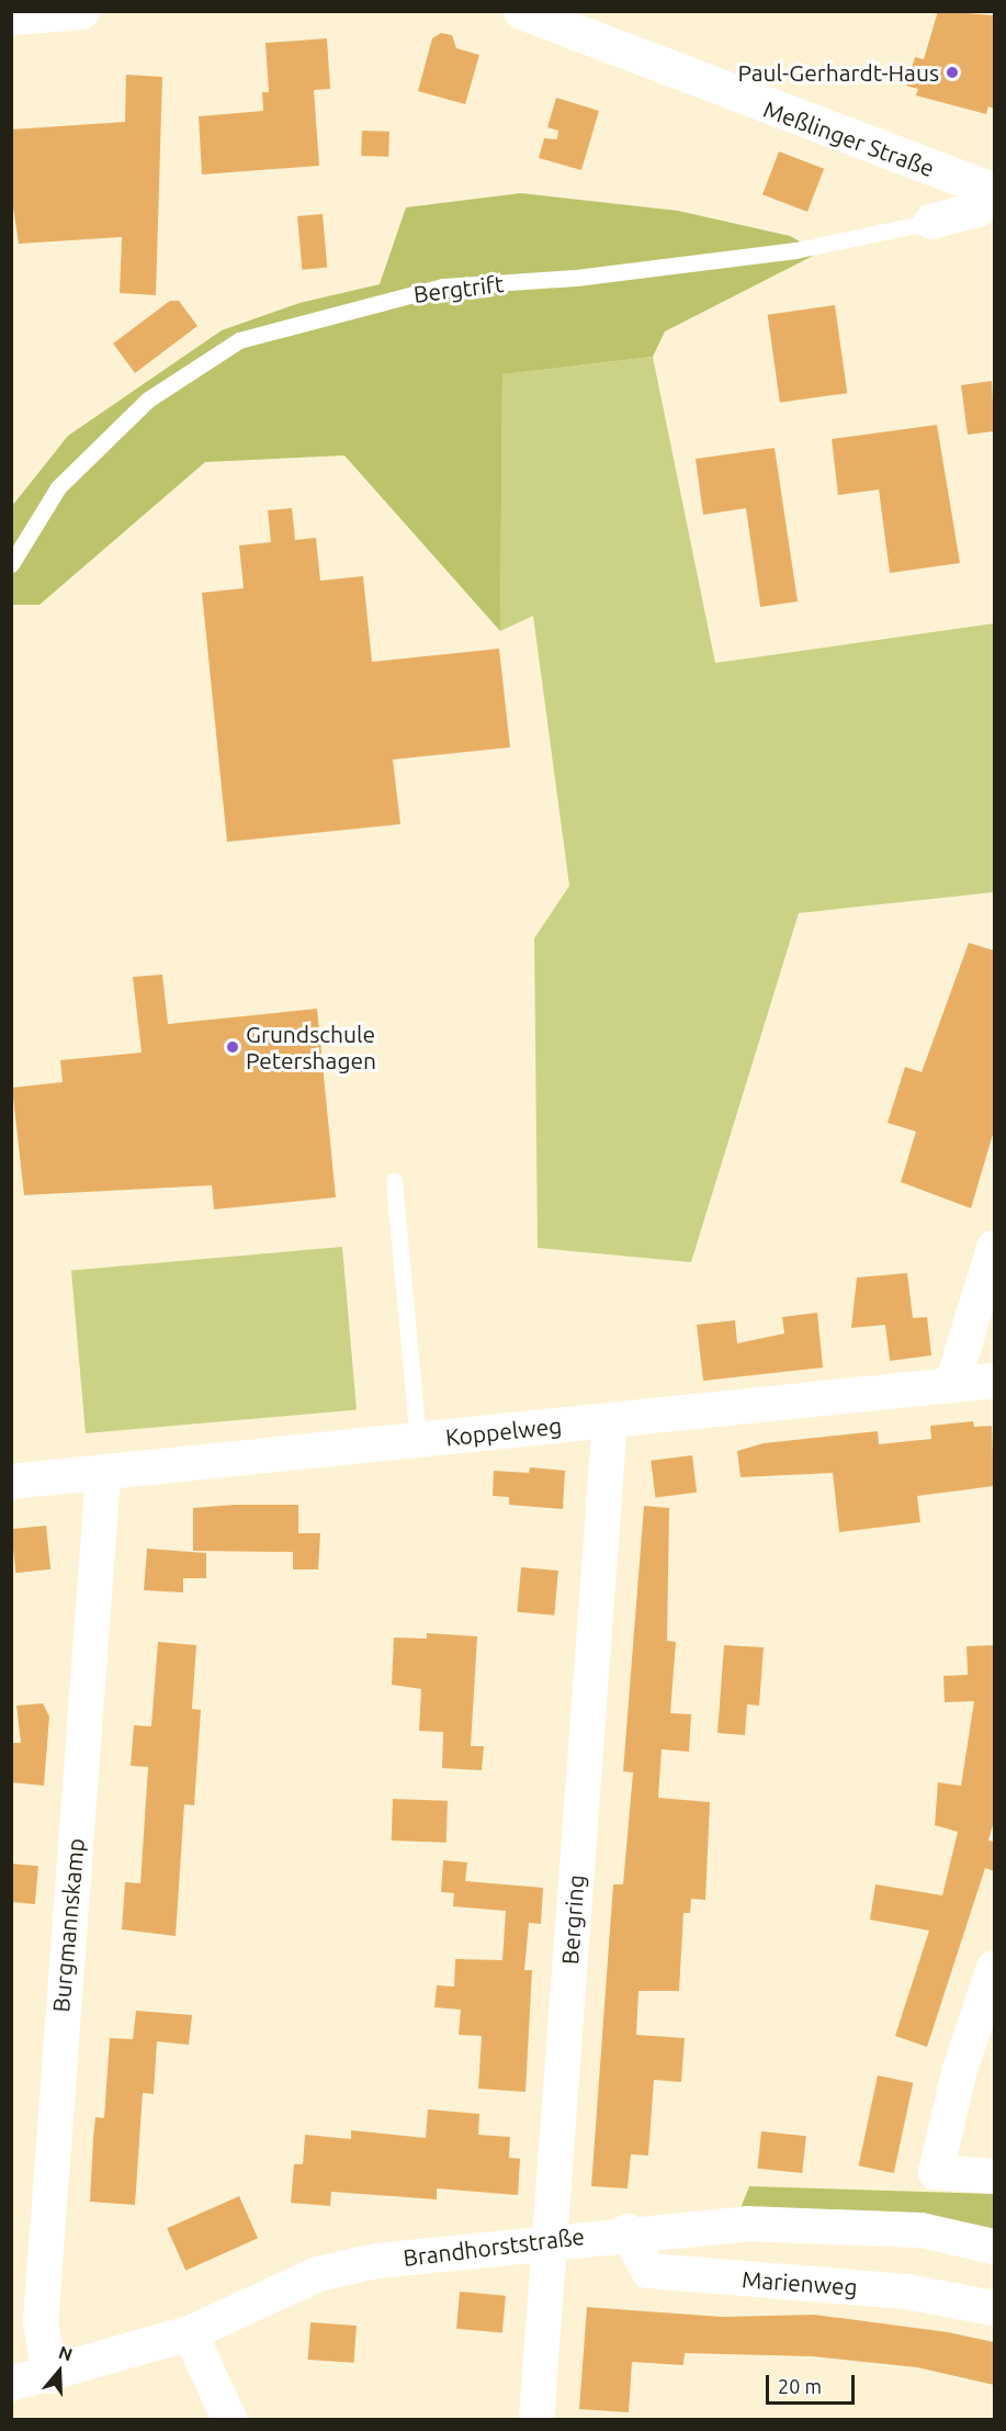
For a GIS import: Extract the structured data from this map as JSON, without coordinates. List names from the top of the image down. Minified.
{"streets":{"street":["Meßlinger Straße","Bergtrift","Koppelweg","Bergring","Burgmannskamp","Brandhorststraße","Marienweg"]},"crossings":[["Meßlinger Straße","Bergtrift"],["Koppelweg","Bergring"],["Koppelweg","Burgmannskamp"],["Bergring","Brandhorststraße"],["Burgmannskamp","Brandhorststraße"],["Brandhorststraße","Marienweg"]],"places":["Paul-Gerhardt-Haus","Grundschule Petershagen"],"scale_bar":"20 m","north":"top"}
